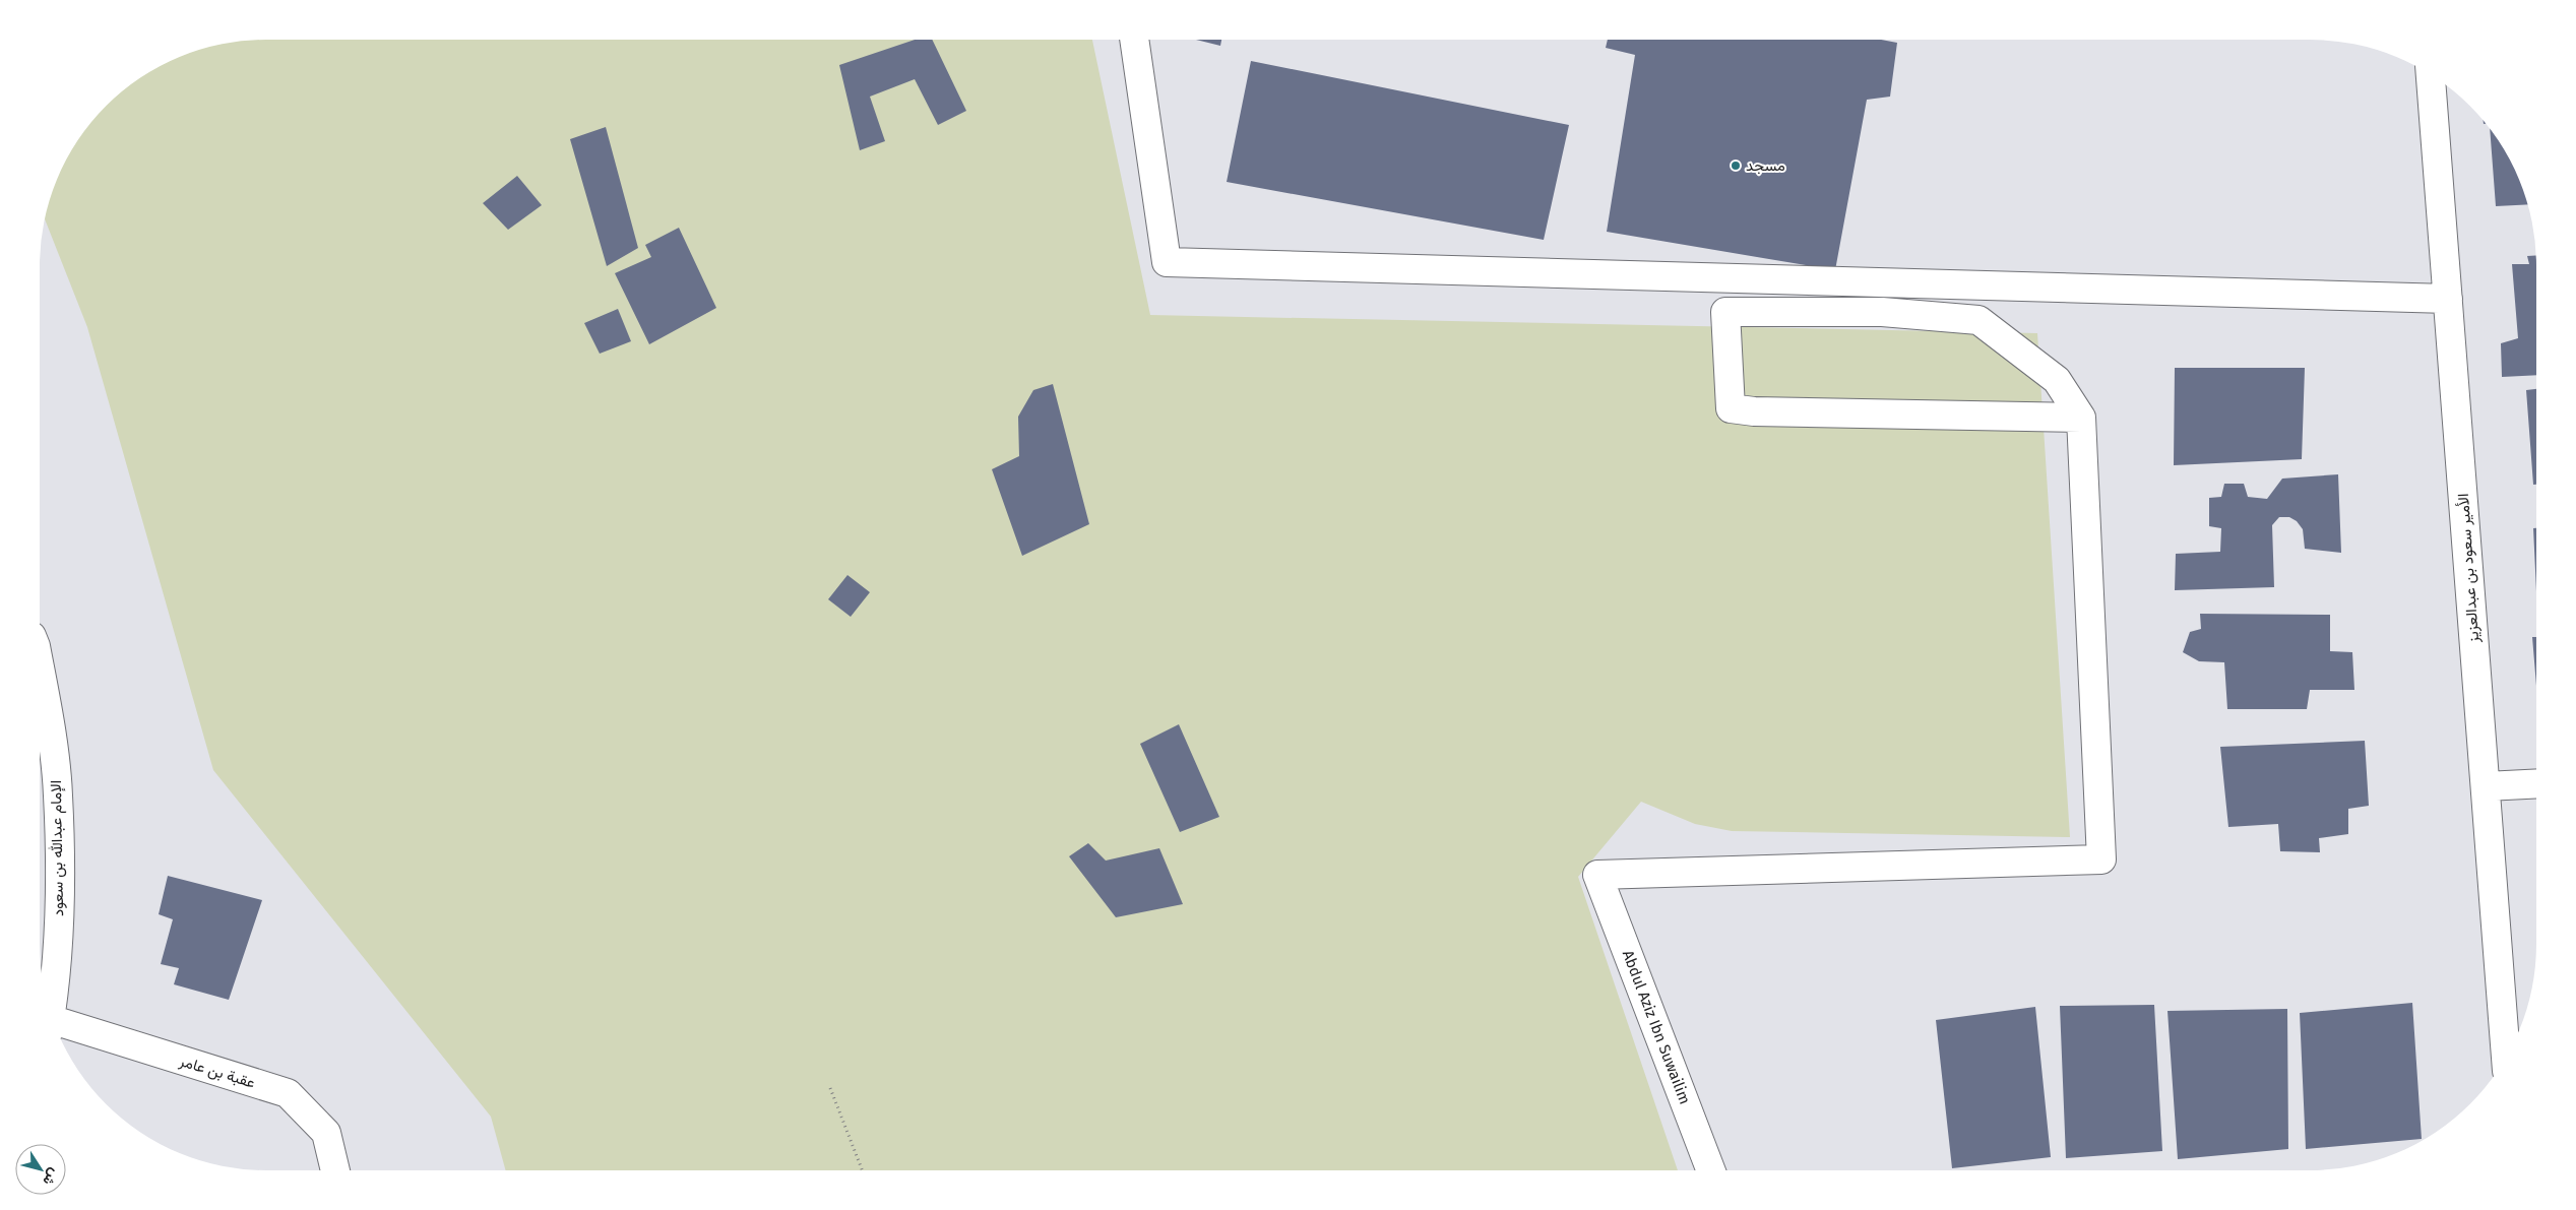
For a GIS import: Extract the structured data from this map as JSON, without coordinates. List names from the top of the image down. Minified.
{"streets":{"street":["الأمير سعود بن عبدالعزيز","الإمام عبدالله بن سعود","Abdul Aziz Ibn Suwailim","عقبة بن عامر"]},"places":["مسجد"],"north":"bottom right"}
